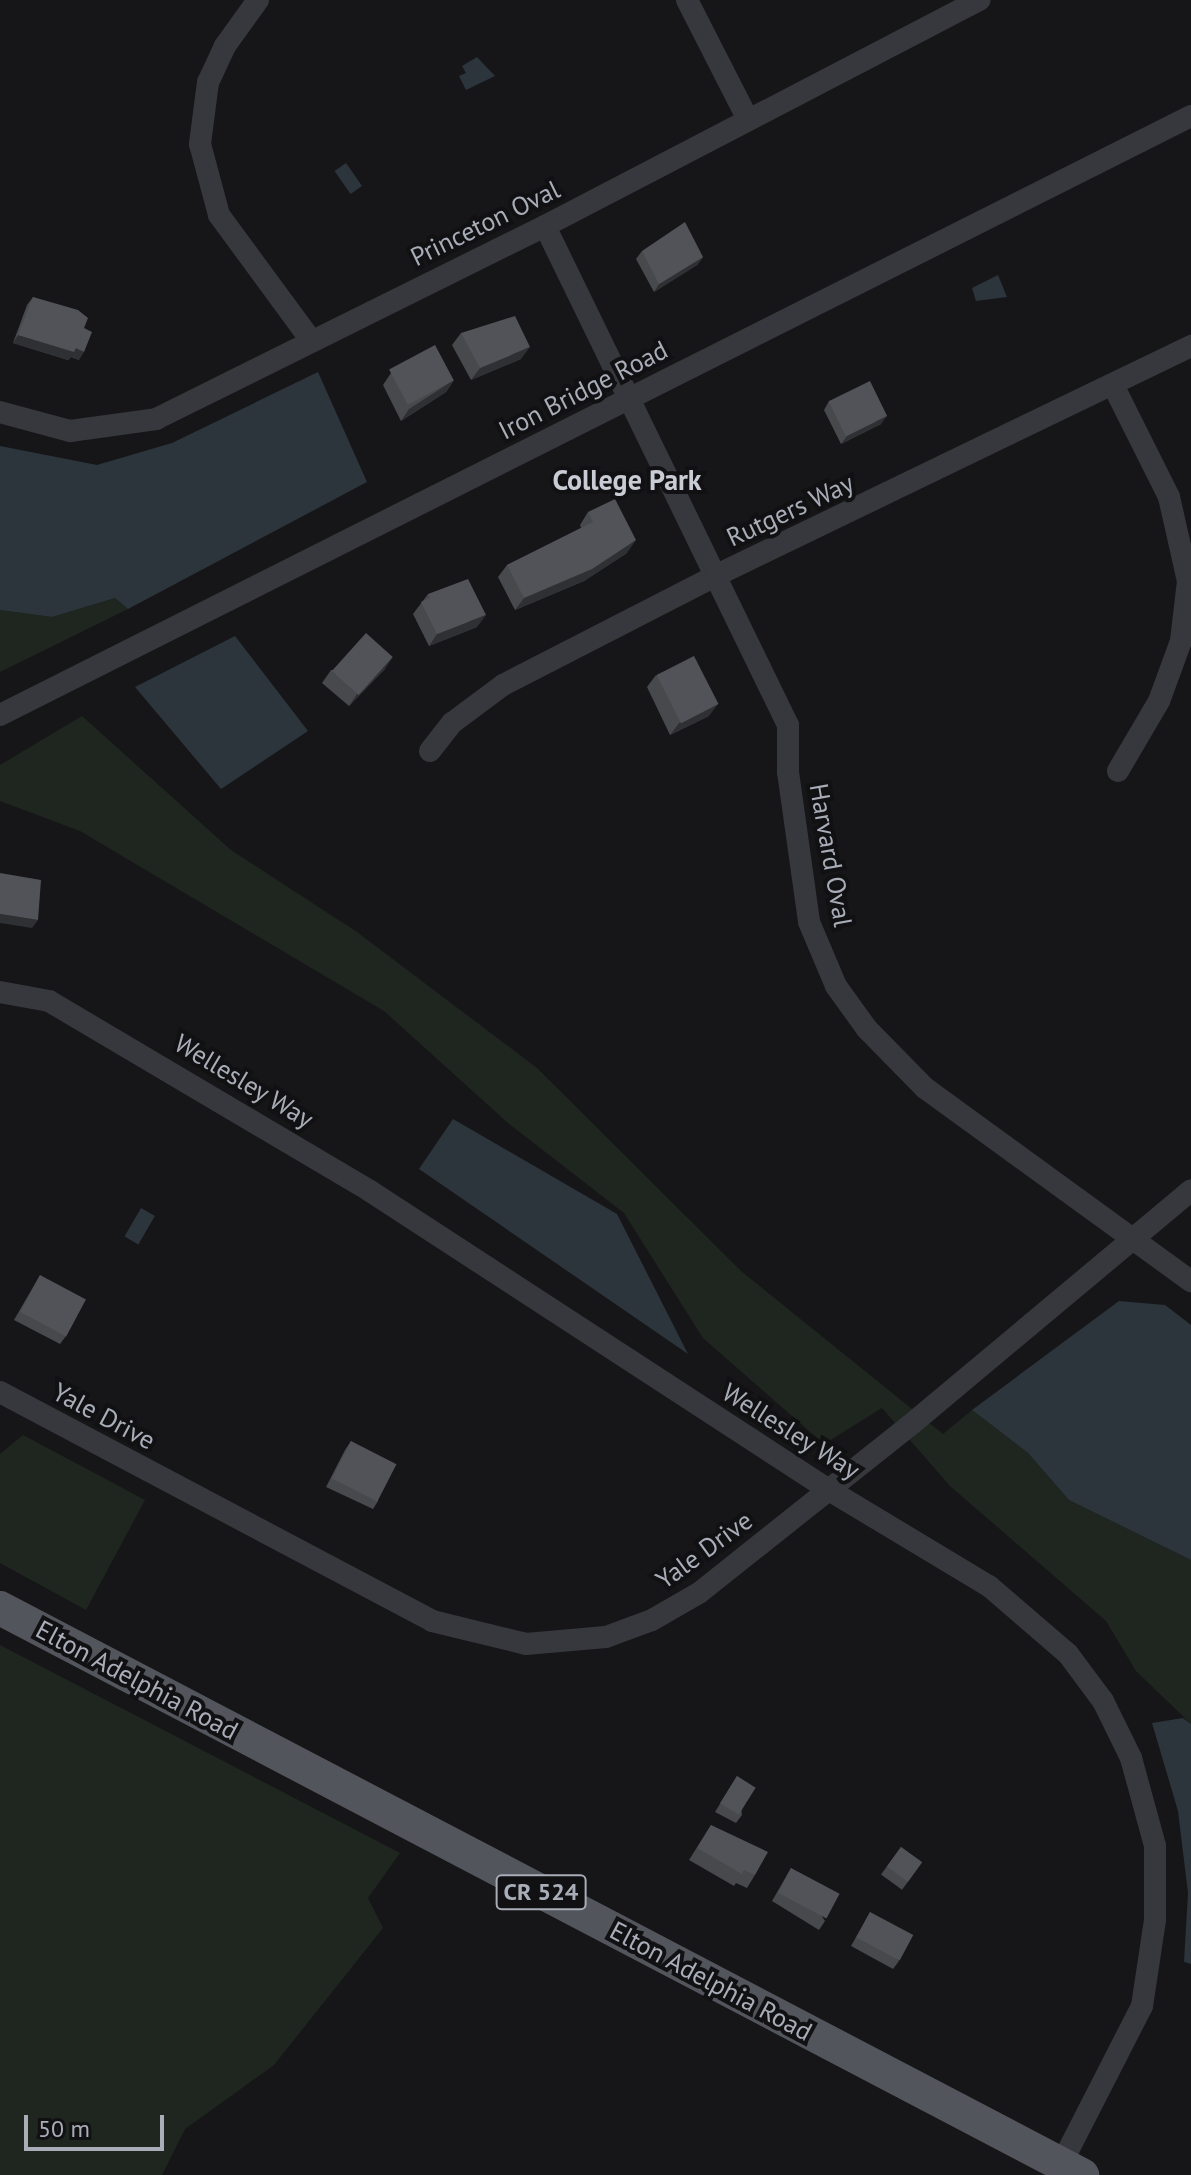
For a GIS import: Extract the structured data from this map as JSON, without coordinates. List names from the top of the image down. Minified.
{"streets":{"main road":["Elton Adelphia Road","CR 524"],"street":["Princeton Oval","Iron Bridge Road","Rutgers Way","Harvard Oval","Wellesley Way","Yale Drive"]},"crossings":[["Princeton Oval","Harvard Oval"],["Iron Bridge Road","Harvard Oval"],["Rutgers Way","Harvard Oval"],["Harvard Oval","Yale Drive"],["Wellesley Way","Yale Drive"],["Wellesley Way","Elton Adelphia Road"]],"districts":["College Park"],"scale_bar":"50 m"}
